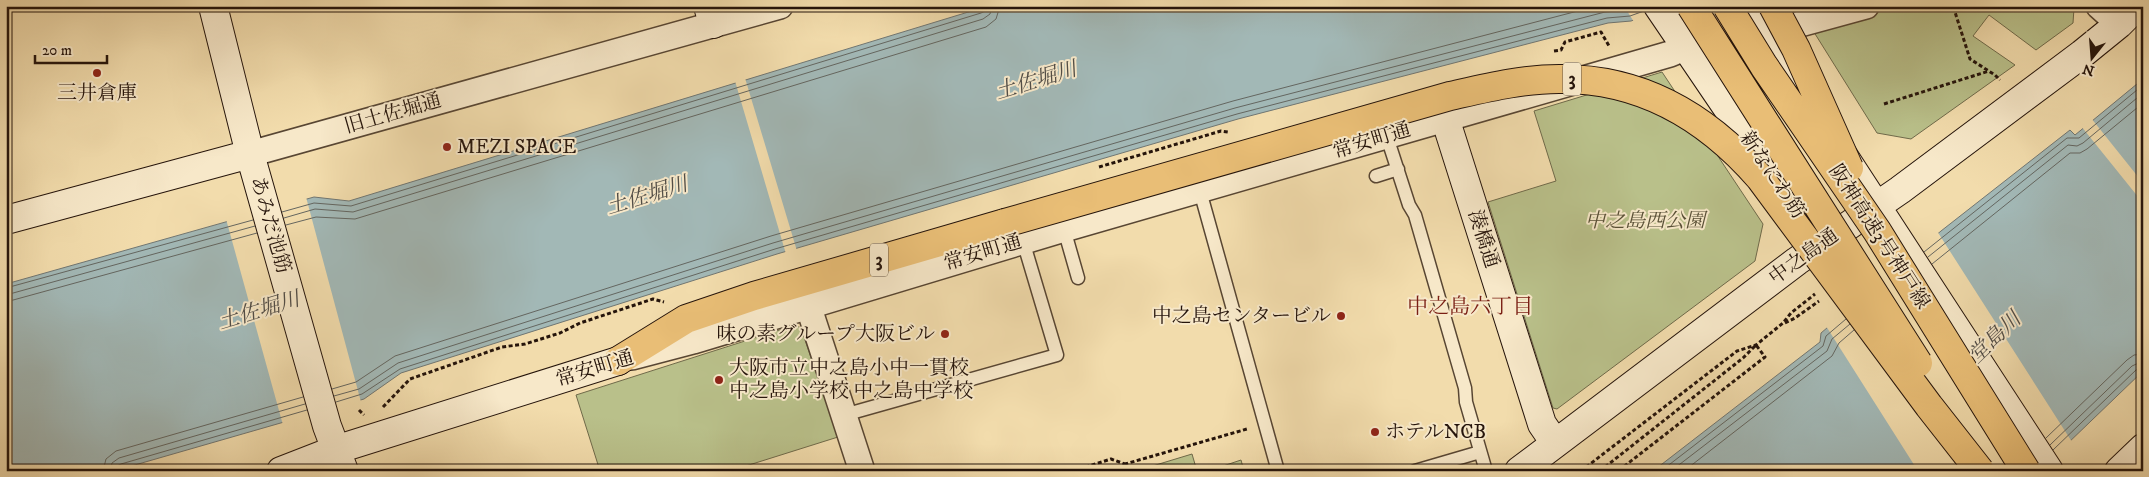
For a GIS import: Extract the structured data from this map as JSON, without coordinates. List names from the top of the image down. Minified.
{"streets":{"highway":["3","阪神高速3号神戸線"],"street":["旧土佐堀通","常安町通","新なにわ筋","あみだ池筋","湊橋通","中之島通"]},"crossings":[["3","常安町通"],["旧土佐堀通","あみだ池筋"],["常安町通","新なにわ筋"],["常安町通","あみだ池筋"],["常安町通","湊橋通"],["新なにわ筋","中之島通"],["阪神高速3号神戸線","中之島通"],["湊橋通","中之島通"]],"districts":["中之島六丁目"],"water":["土佐堀川","堂島川"],"parks":["中之島西公園"],"places":["三井倉庫","MEZI SPACE","中之島センタービル","味の素グループ大阪ビル","大阪市立中之島小中一貫校 中之島小学校 中之島中学校","ホテルNCB"],"scale_bar":"20 m","north":"bottom"}
